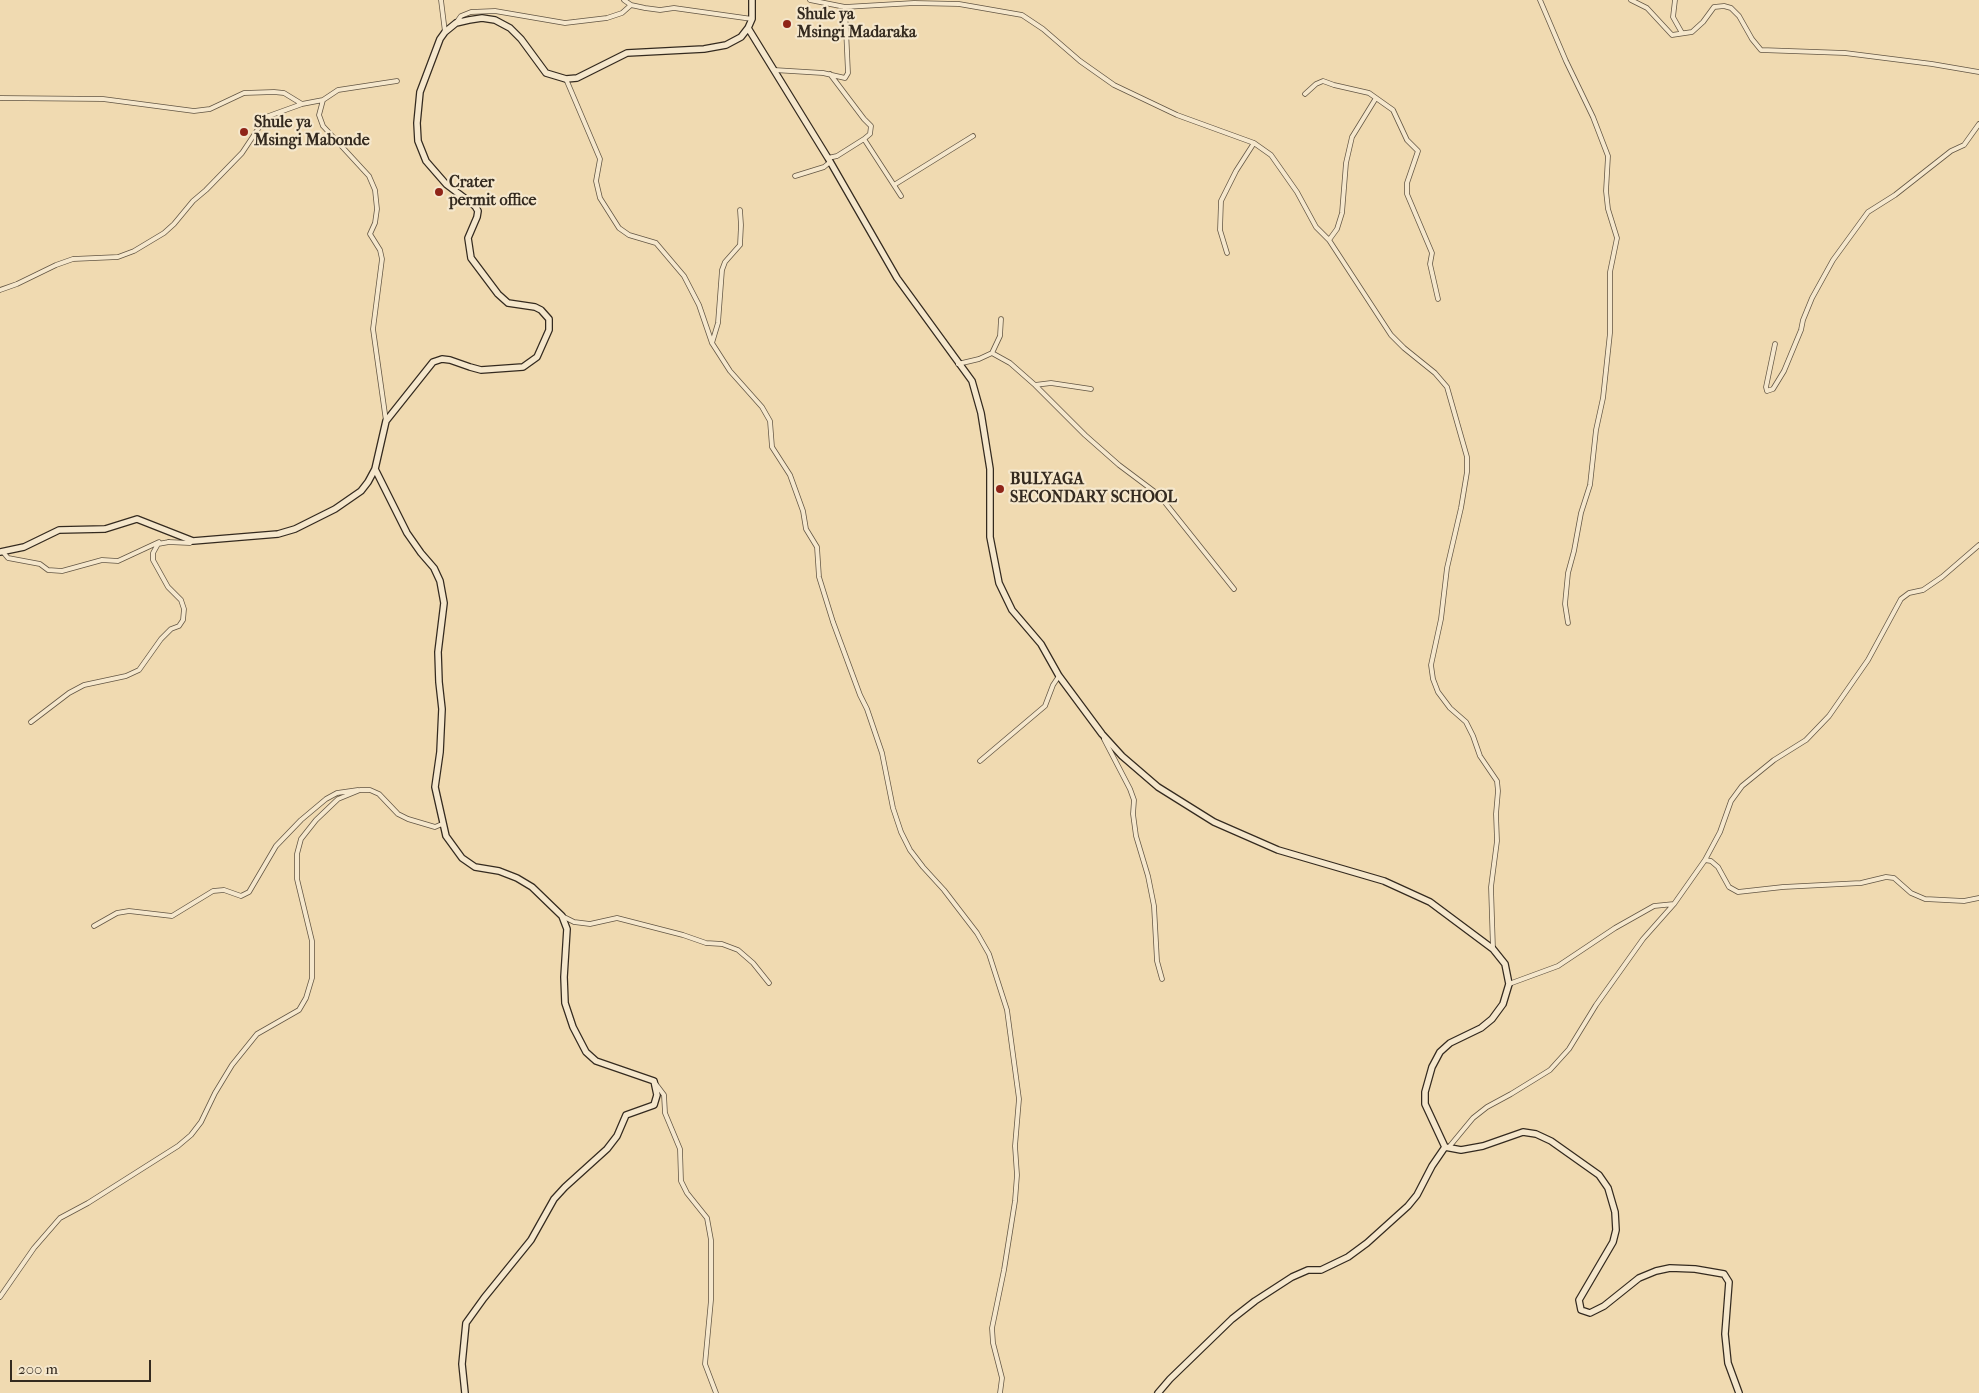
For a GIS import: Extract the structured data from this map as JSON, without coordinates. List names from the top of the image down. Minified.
{"places":["Shule ya Msingi Madaraka","Shule ya Msingi Mabonde","Crater permit office","BULYAGA SECONDARY SCHOOL"],"scale_bar":"200 m"}
